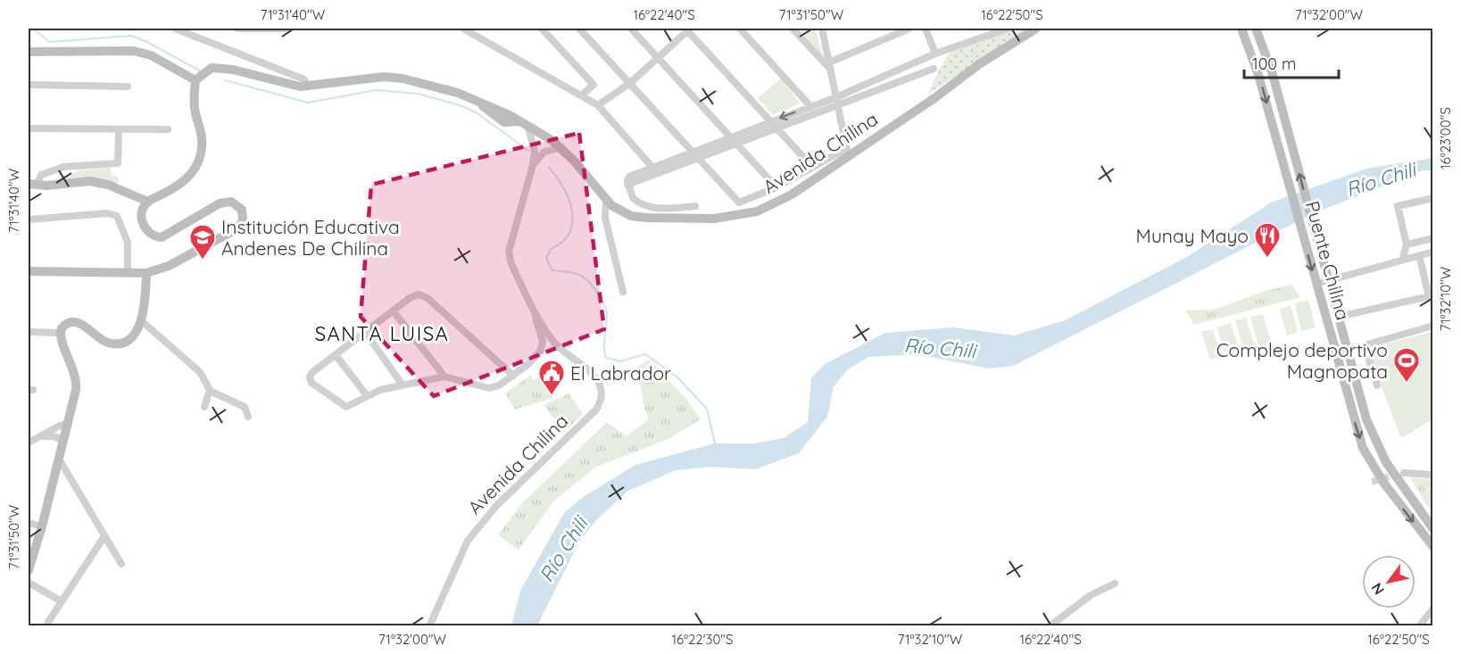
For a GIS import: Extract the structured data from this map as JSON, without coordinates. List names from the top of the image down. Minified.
{"streets":{"street":["Avenida Chilina","Puente Chilina"]},"districts":["SANTA LUISA"],"water":["Río Chili"],"places":{"restaurant":["Munay Mayo"],"school or university":["Institución Educativa Andenes De Chilina"],"sports":["Complejo deportivo Magnopata"],"public building":["El Labrador"]},"scale_bar":"100 m","north":"bottom left","coordinates":["71°31'40\"W","16°22'40\"S","71°31'50\"W","16°22'50\"S","71°32'00\"W","16°23'00\"S","71°32'10\"W","16°22'30\"S"]}
